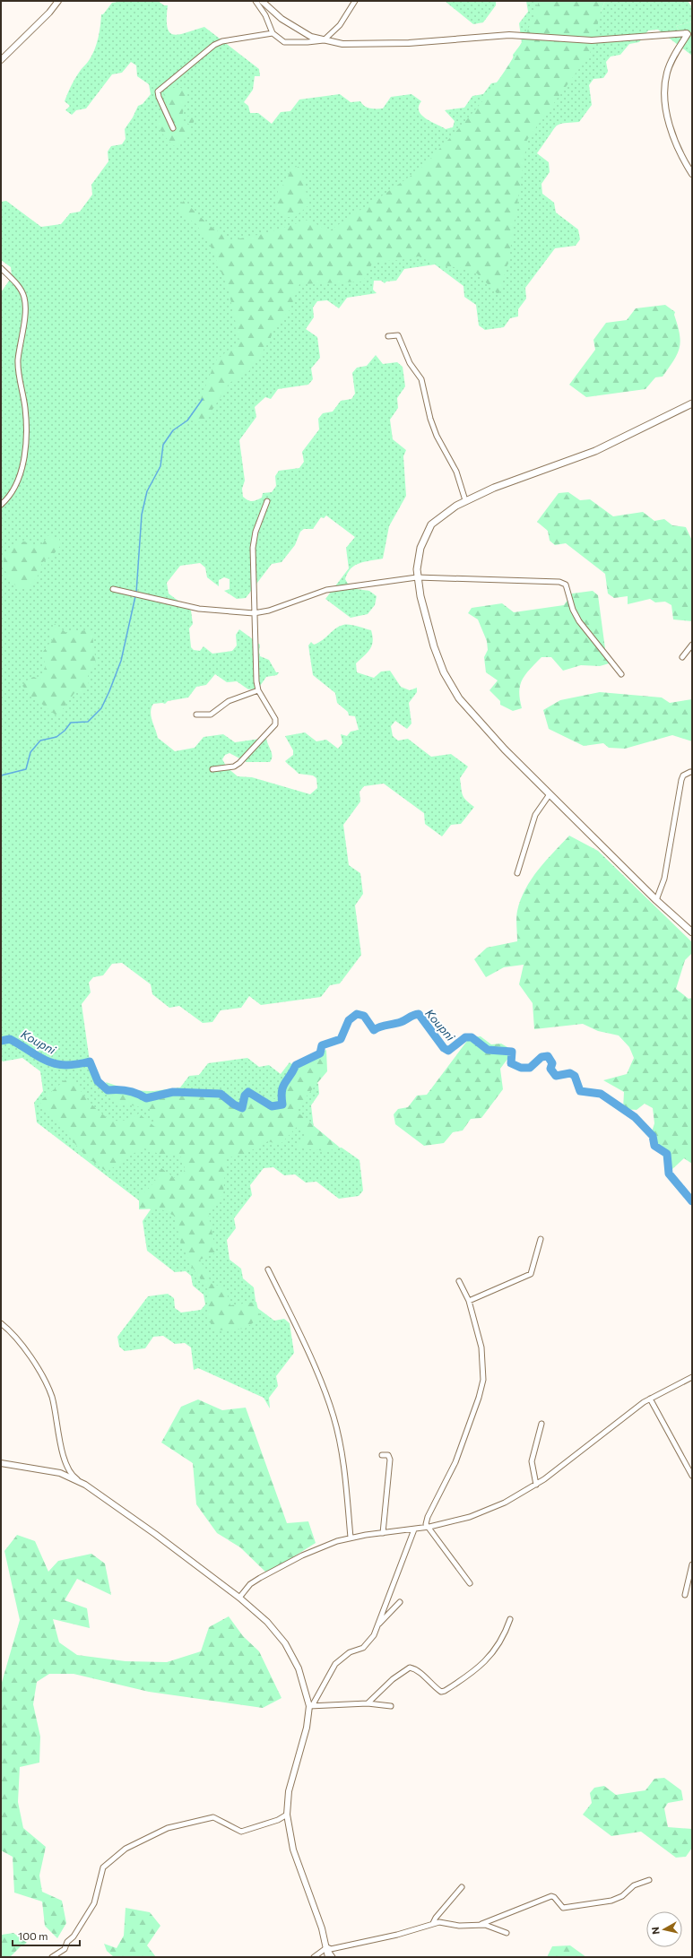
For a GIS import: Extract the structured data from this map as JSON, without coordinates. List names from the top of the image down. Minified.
{"water":["Koupni"],"scale_bar":"100 m","north":"left"}
